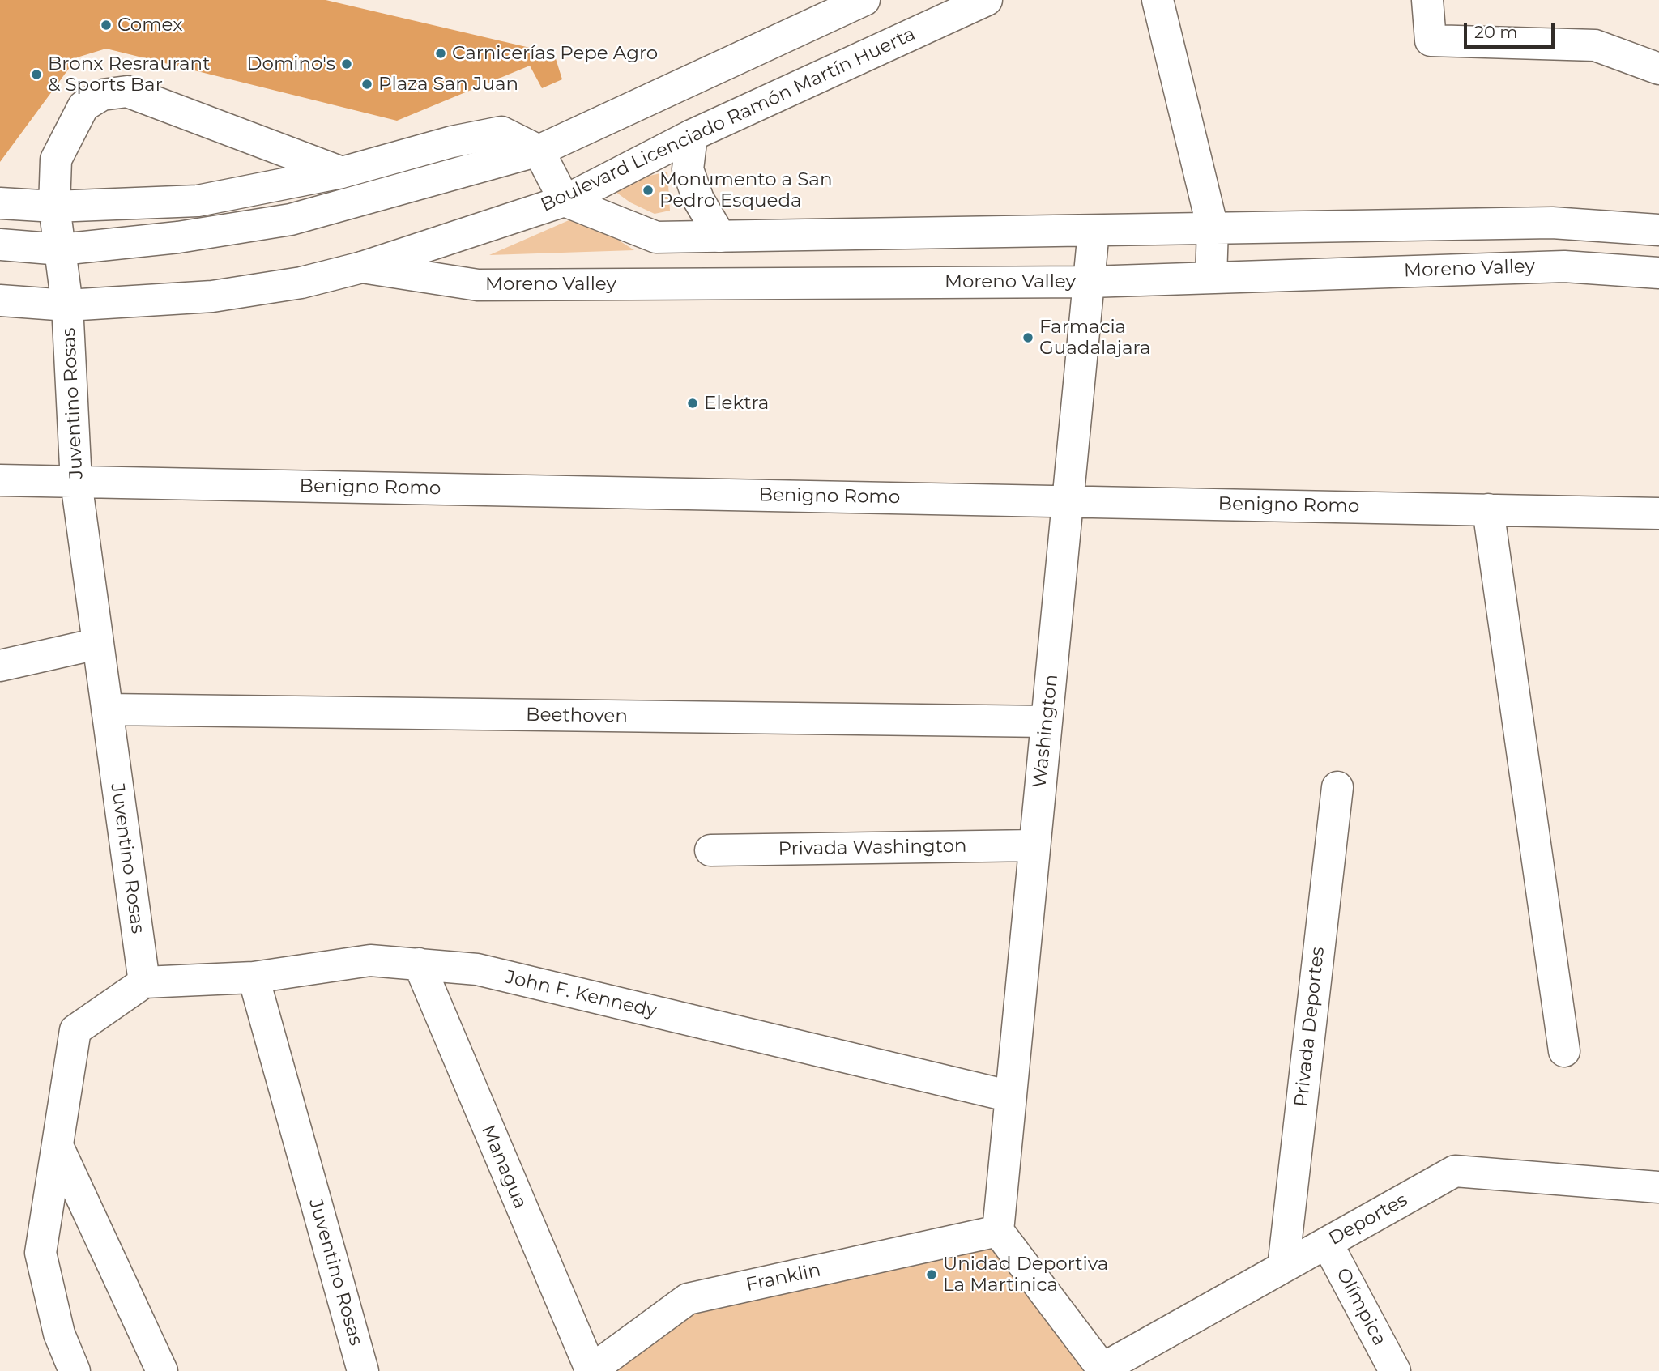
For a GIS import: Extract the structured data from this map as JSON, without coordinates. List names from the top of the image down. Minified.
{"streets":{"street":["Boulevard Licenciado Ramón Martín Huerta","Moreno Valley","Juventino Rosas","Benigno Romo","Beethoven","Washington","Privada Washington","John F. Kennedy","Privada Deportes","Managua","Deportes","Franklin","Olímpica"]},"crossings":[["Boulevard Licenciado Ramón Martín Huerta","Moreno Valley"],["Boulevard Licenciado Ramón Martín Huerta","Juventino Rosas"],["Moreno Valley","Washington"],["Juventino Rosas","Benigno Romo"],["Juventino Rosas","Beethoven"],["Juventino Rosas","John F. Kennedy"],["Benigno Romo","Washington"],["Beethoven","Washington"],["Washington","Privada Washington"],["Washington","John F. Kennedy"],["Washington","Franklin"],["John F. Kennedy","Managua"],["Privada Deportes","Deportes"],["Managua","Franklin"],["Deportes","Olímpica"]],"places":["Comex","Carnicerías Pepe Agro","Domino's","Bronx Resraurant & Sports Bar","Plaza San Juan","Monumento a San Pedro Esqueda","Farmacia Guadalajara","Elektra","Unidad Deportiva La Martinica"],"scale_bar":"20 m"}
